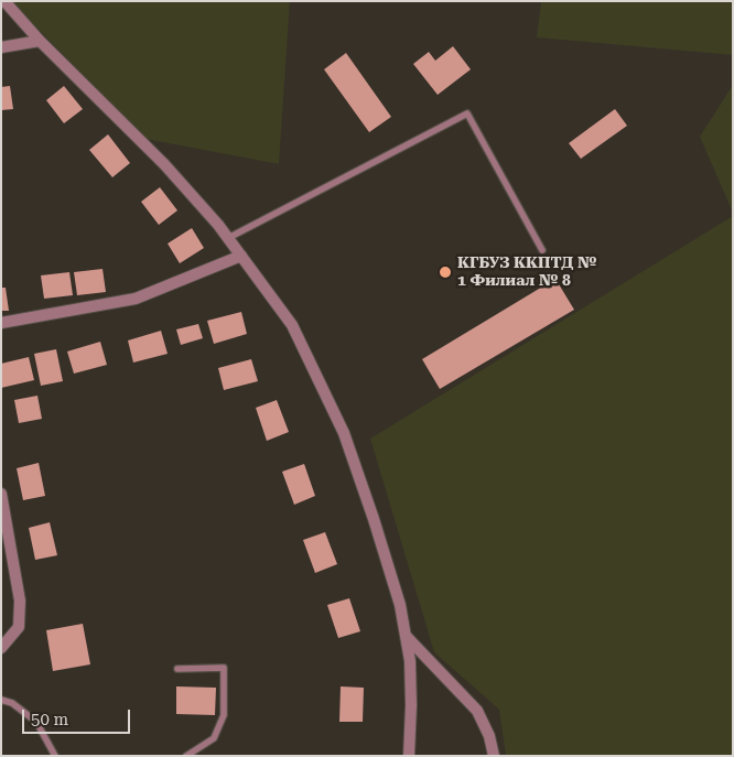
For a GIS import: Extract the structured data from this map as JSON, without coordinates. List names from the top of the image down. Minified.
{"places":["КГБУЗ ККПТД № 1 Филиал № 8"],"scale_bar":"50 m"}
